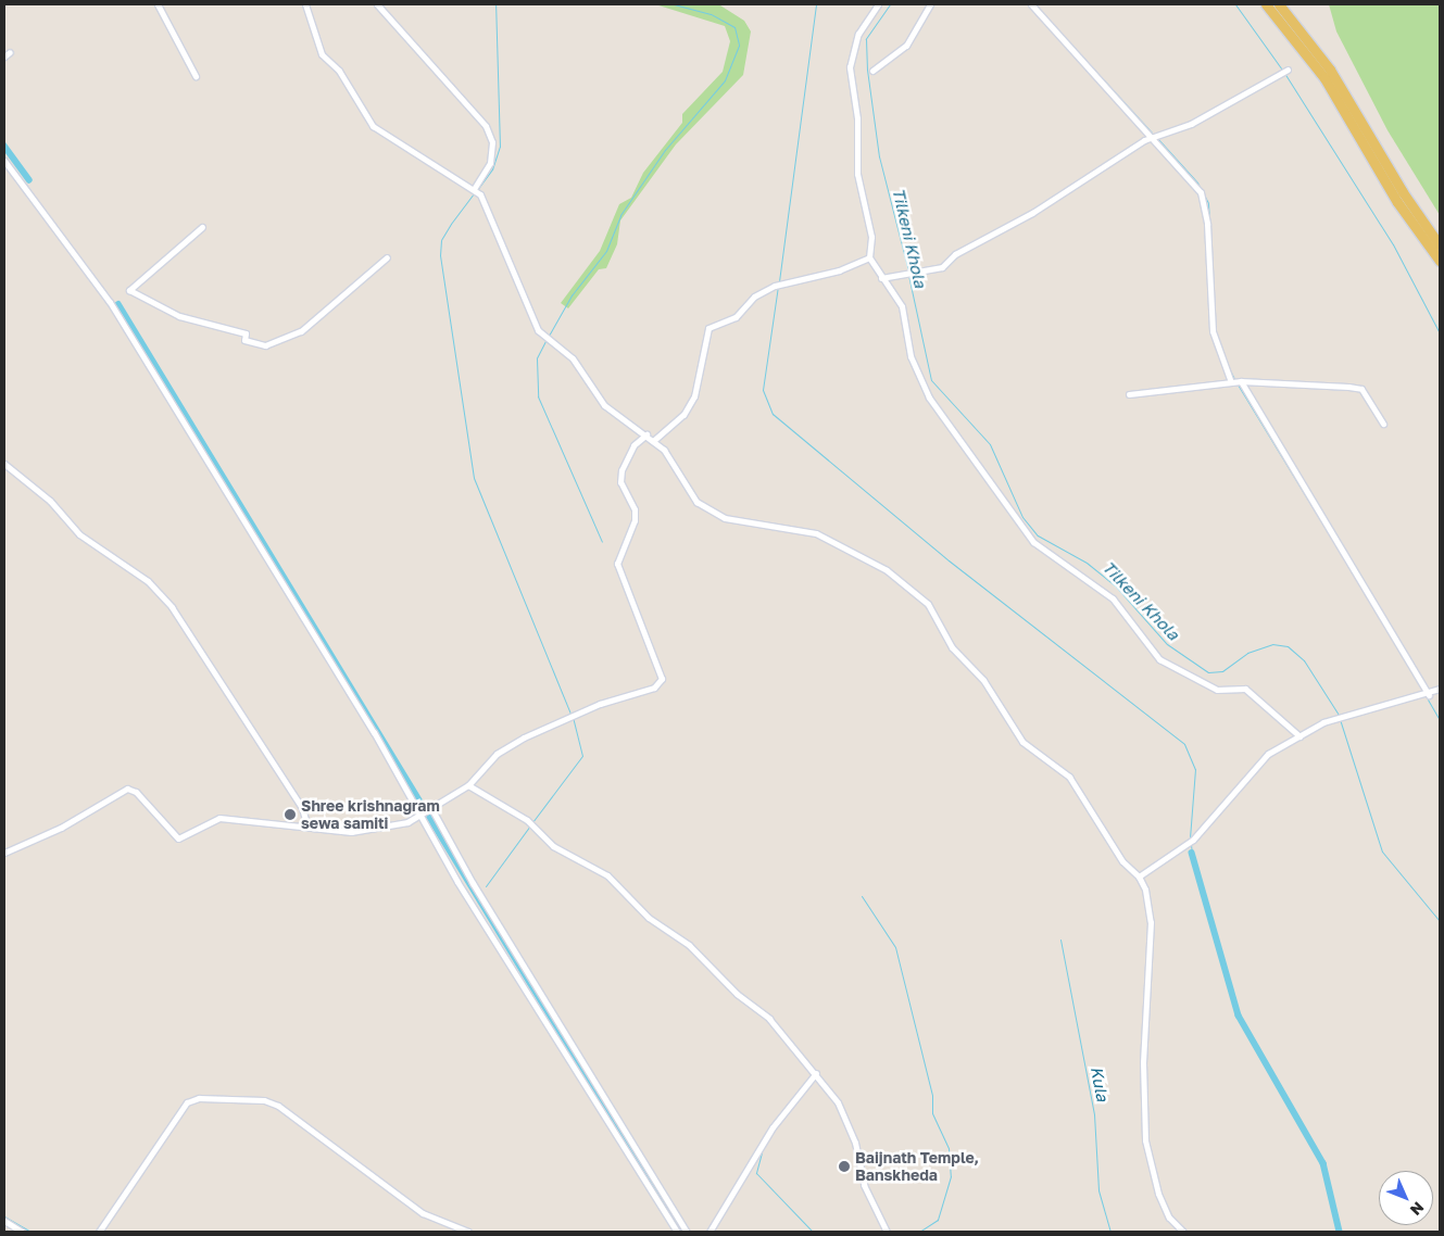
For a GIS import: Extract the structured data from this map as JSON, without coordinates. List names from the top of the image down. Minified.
{"water":["Tilkeni Khola","Kula"],"places":["Shree krishnagram sewa samiti","Baijnath Temple, Banskheda"],"north":"bottom right"}
